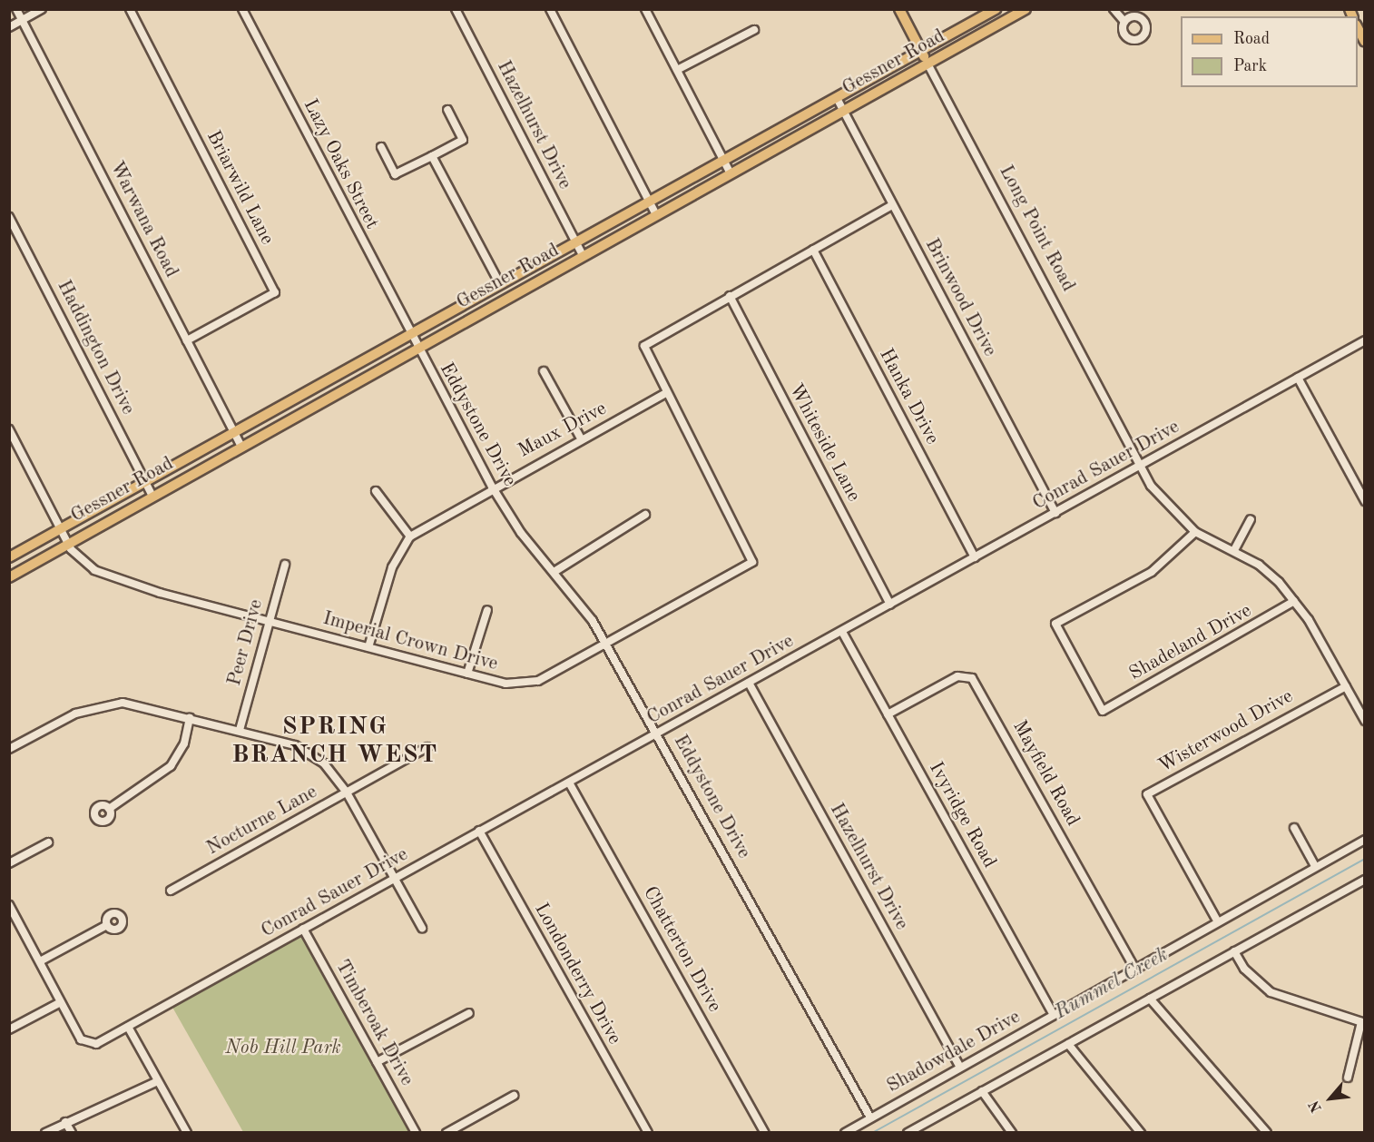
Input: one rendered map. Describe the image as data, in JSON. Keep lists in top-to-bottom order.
{
  "streets": {
    "main road": ["Gessner Road", "Long Point Road"],
    "street": [
      "Hazelhurst Drive",
      "Lazy Oaks Street",
      "Briarwild Lane",
      "Warwana Road",
      "Brinwood Drive",
      "Haddington Drive",
      "Hanka Drive",
      "Eddystone Drive",
      "Maux Drive",
      "Whiteside Lane",
      "Conrad Sauer Drive",
      "Imperial Crown Drive",
      "Peer Drive",
      "Shadeland Drive",
      "Wisterwood Drive",
      "Mayfield Road",
      "Ivyridge Road",
      "Nocturne Lane",
      "Chatterton Drive",
      "Londonderry Drive",
      "Timberoak Drive",
      "Shadowdale Drive"
    ]
  },
  "crossings": [
    ["Gessner Road", "Hazelhurst Drive"],
    ["Gessner Road", "Lazy Oaks Street"],
    ["Gessner Road", "Warwana Road"],
    ["Gessner Road", "Long Point Road"],
    ["Gessner Road", "Brinwood Drive"],
    ["Gessner Road", "Haddington Drive"],
    ["Gessner Road", "Eddystone Drive"],
    ["Gessner Road", "Imperial Crown Drive"],
    ["Hazelhurst Drive", "Conrad Sauer Drive"],
    ["Hazelhurst Drive", "Shadowdale Drive"],
    ["Lazy Oaks Street", "Eddystone Drive"],
    ["Briarwild Lane", "Warwana Road"],
    ["Long Point Road", "Conrad Sauer Drive"],
    ["Long Point Road", "Shadeland Drive"],
    ["Long Point Road", "Wisterwood Drive"],
    ["Brinwood Drive", "Conrad Sauer Drive"],
    ["Hanka Drive", "Conrad Sauer Drive"],
    ["Eddystone Drive", "Maux Drive"],
    ["Eddystone Drive", "Conrad Sauer Drive"],
    ["Eddystone Drive", "Imperial Crown Drive"],
    ["Eddystone Drive", "Shadowdale Drive"],
    ["Maux Drive", "Imperial Crown Drive"],
    ["Whiteside Lane", "Conrad Sauer Drive"],
    ["Conrad Sauer Drive", "Ivyridge Road"],
    ["Conrad Sauer Drive", "Chatterton Drive"],
    ["Conrad Sauer Drive", "Londonderry Drive"],
    ["Conrad Sauer Drive", "Timberoak Drive"],
    ["Imperial Crown Drive", "Peer Drive"],
    ["Wisterwood Drive", "Shadowdale Drive"],
    ["Mayfield Road", "Ivyridge Road"],
    ["Mayfield Road", "Shadowdale Drive"],
    ["Ivyridge Road", "Shadowdale Drive"]
  ],
  "districts": ["SPRING BRANCH WEST"],
  "water": ["Rummel Creek"],
  "parks": ["Nob Hill Park"],
  "legend": ["Road", "Park"],
  "north": "bottom left"
}
